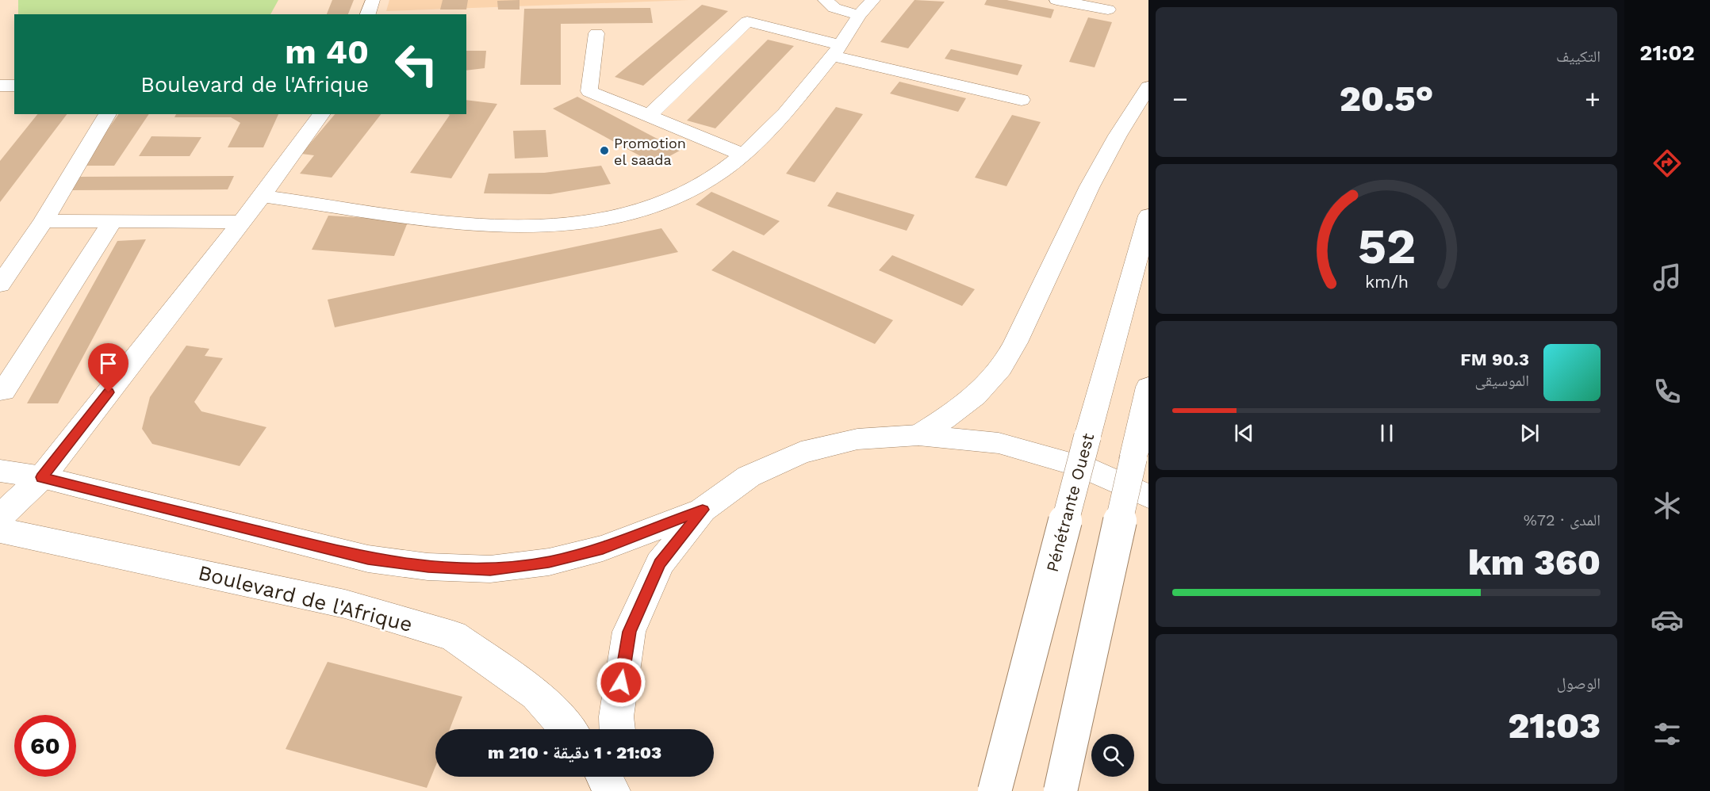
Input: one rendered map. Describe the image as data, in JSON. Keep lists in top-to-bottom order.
{
  "streets": {
    "main road": ["Pénétrante Ouest", "Boulevard de l'Afrique"]
  },
  "places": ["Promotion el saada"],
  "page": {
    "tabs": "21:02",
    "tile": [
      "التكييف",
      ["المدى · 72%", "360 km"],
      ["الوصول", "21:03"]
    ],
    "turn": ["40 m", "Boulevard de l'Afrique"],
    "heat": ["−", "20.5°", "+"],
    "song": ["90.3 FM", "الموسيقى"],
    "limit": "60",
    "trip": "21:03 · 1 دقيقة · 210 m",
    "gauge": ["52", "km/h"]
  }
}
